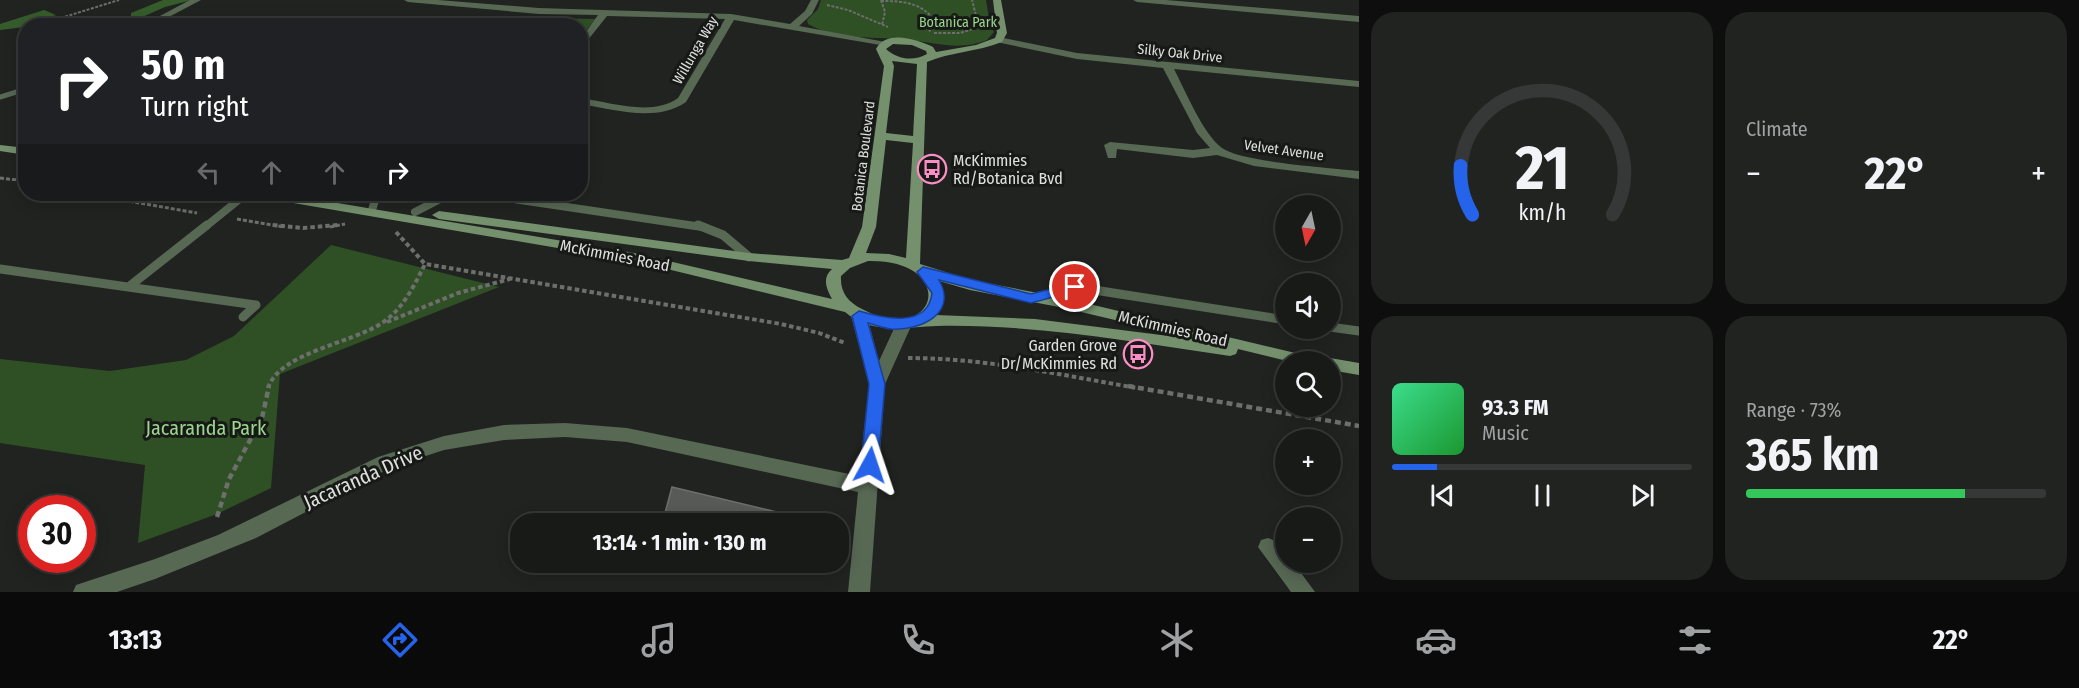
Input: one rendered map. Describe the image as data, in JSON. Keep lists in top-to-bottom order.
{
  "streets": {
    "main road": ["Botanica Boulevard", "McKimmies Road"],
    "street": [
      "Willunga Way",
      "Silky Oak Drive",
      "Velvet Avenue",
      "Jacaranda Drive"
    ]
  },
  "crossings": [
    ["Botanica Boulevard", "McKimmies Road"]
  ],
  "parks": ["Botanica Park", "Jacaranda Park"],
  "places": {
    "bus stop": ["McKimmies Rd/Botanica Bvd", "Garden Grove Dr/McKimmies Rd"]
  },
  "north": "bottom",
  "page": {
    "tile": [
      "Climate",
      ["Range · 73%", "365 km"]
    ],
    "turn": ["50 m", "Turn right"],
    "heat": ["−", "22°", "+"],
    "map_buttons": ["+", "−"],
    "song": ["93.3 FM", "Music"],
    "limit": "30",
    "trip": "13:14 · 1 min · 130 m",
    "tabs": ["13:13", "22°"],
    "gauge": ["21", "km/h"]
  }
}
